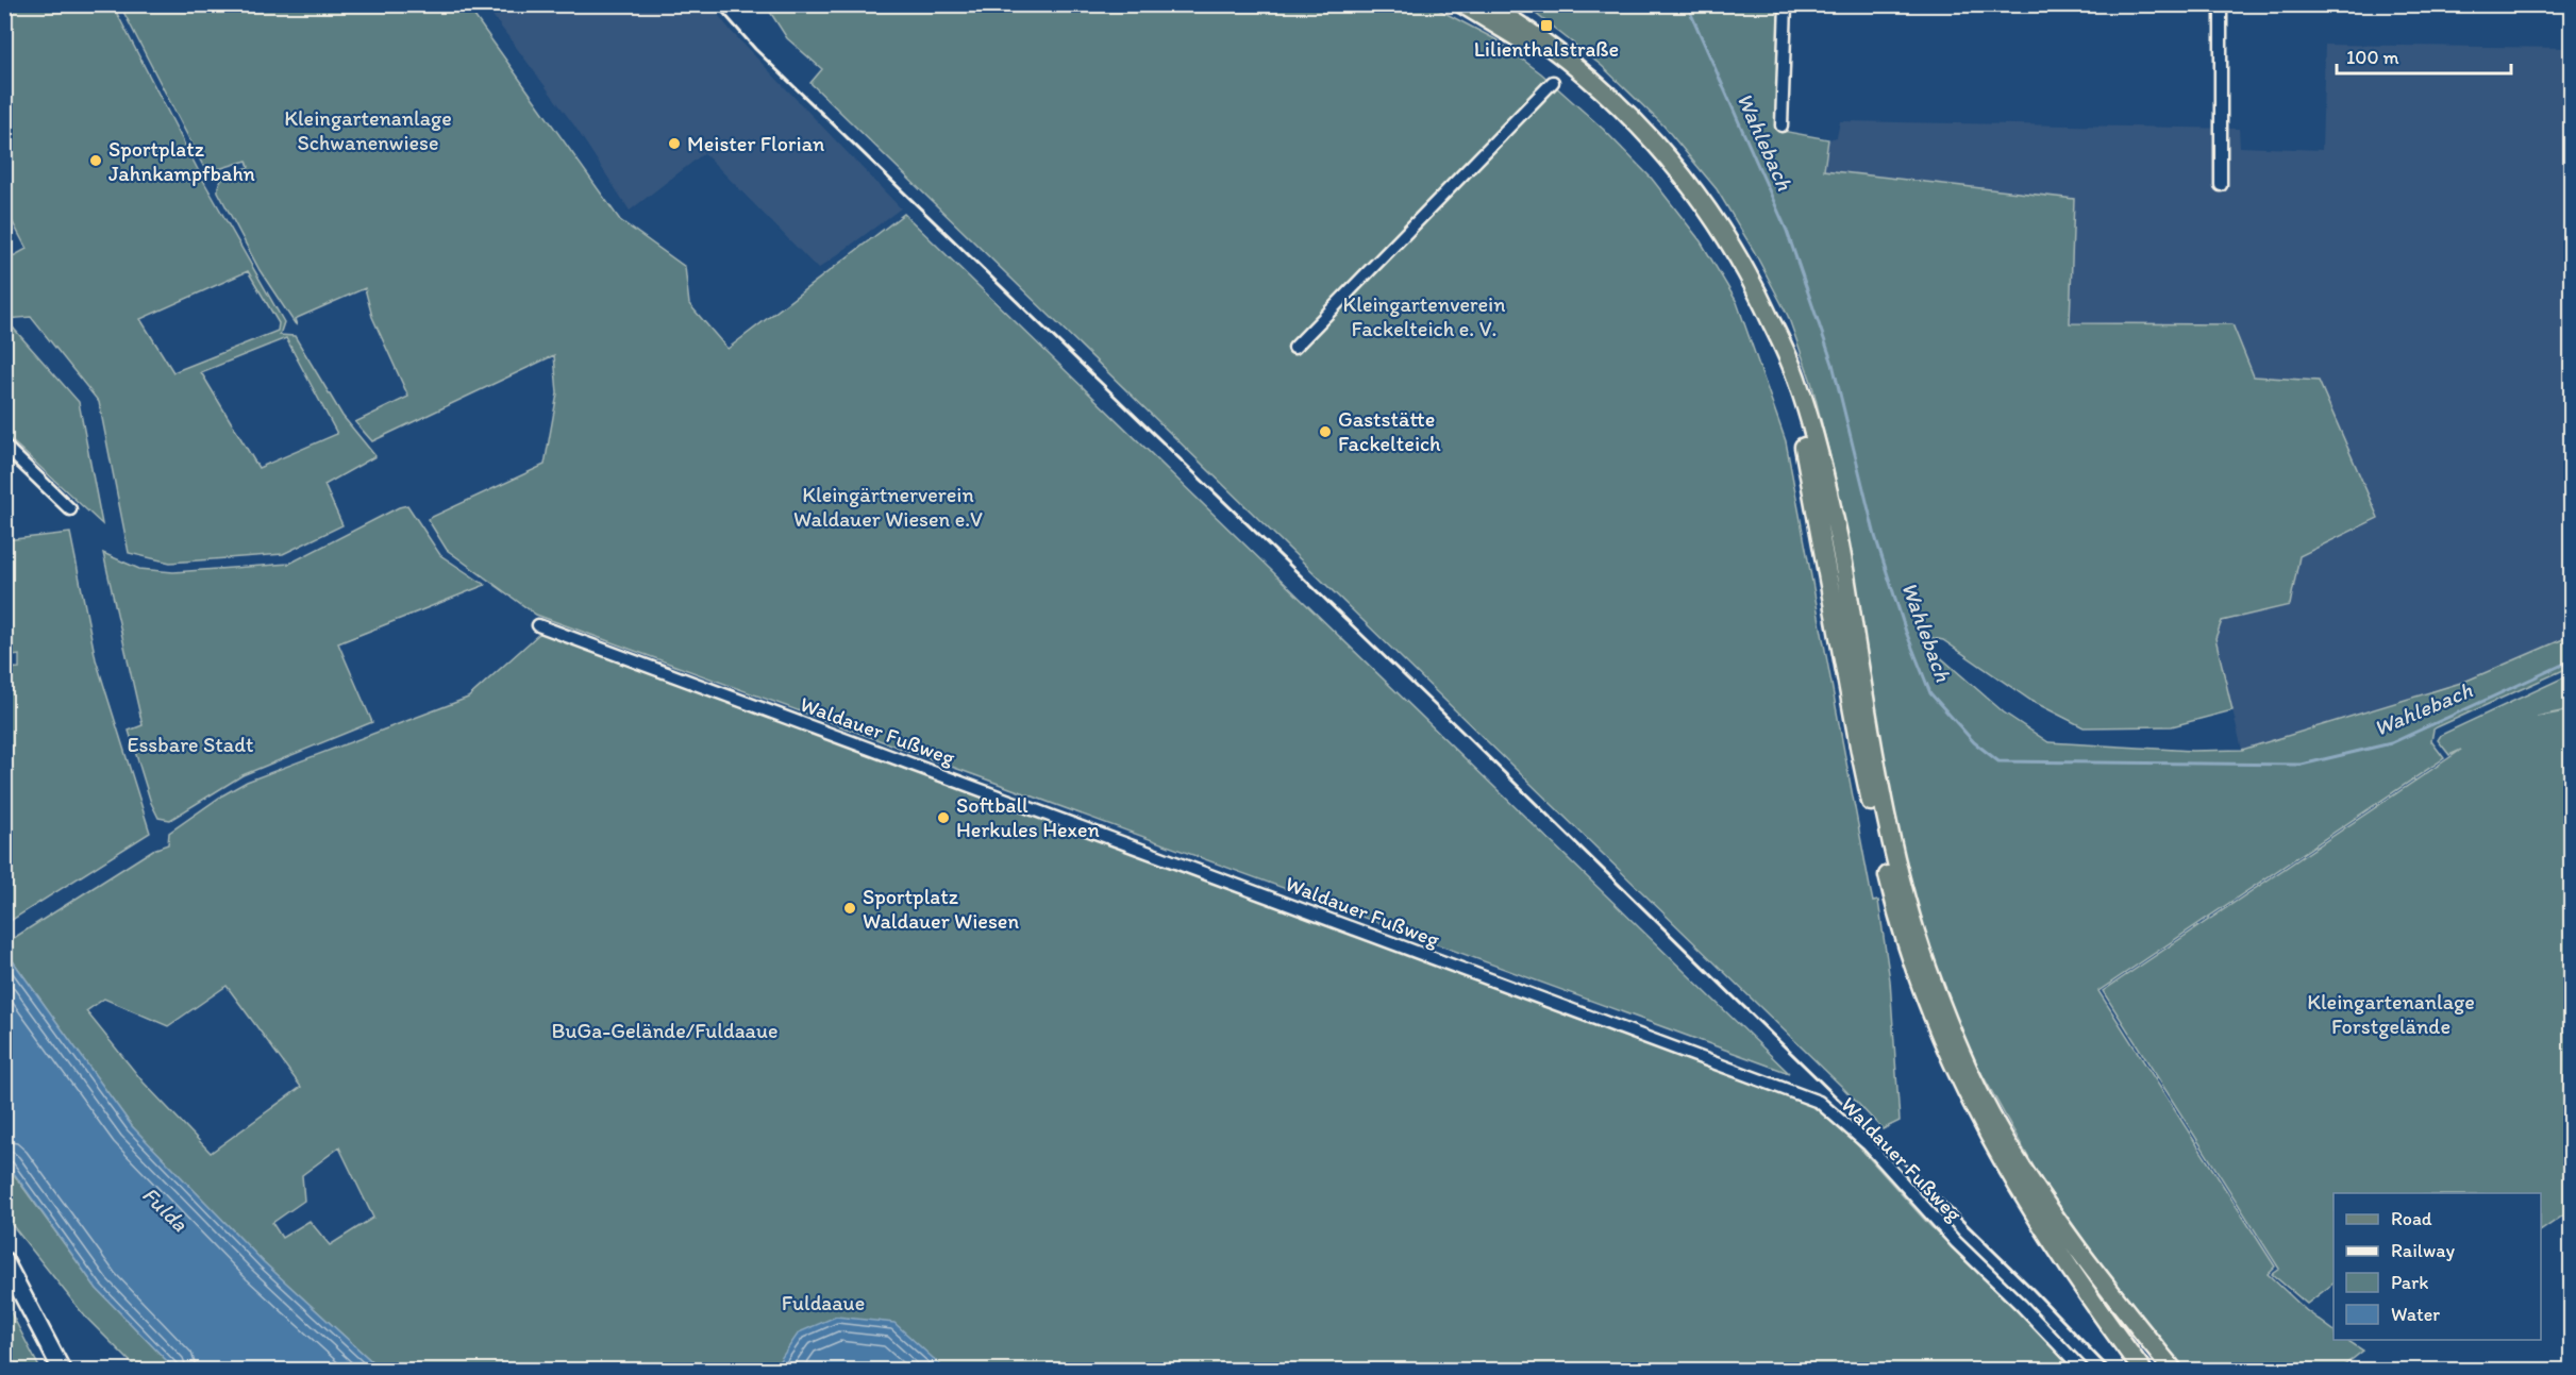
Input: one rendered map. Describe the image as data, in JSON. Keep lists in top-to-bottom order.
{
  "streets": {
    "street": ["Waldauer Fußweg"]
  },
  "water": ["Wahlebach", "Fulda"],
  "parks": [
    "Kleingartenanlage Schwanenwiese",
    "Kleingartenverein Fackelteich e. V.",
    "Kleingärtnerverein Waldauer Wiesen e.V",
    "Essbare Stadt",
    "Kleingartenanlage Forstgelände",
    "BuGa-Gelände/Fuldaaue",
    "Fuldaaue"
  ],
  "places": {
    "transit": ["Lilienthalstraße"],
    "other": [
      "Meister Florian",
      "Sportplatz Jahnkampfbahn",
      "Gaststätte Fackelteich",
      "Softball Herkules Hexen",
      "Sportplatz Waldauer Wiesen"
    ]
  },
  "legend": [
    "Road",
    "Railway",
    "Park",
    "Water"
  ],
  "scale_bar": "100 m"
}
